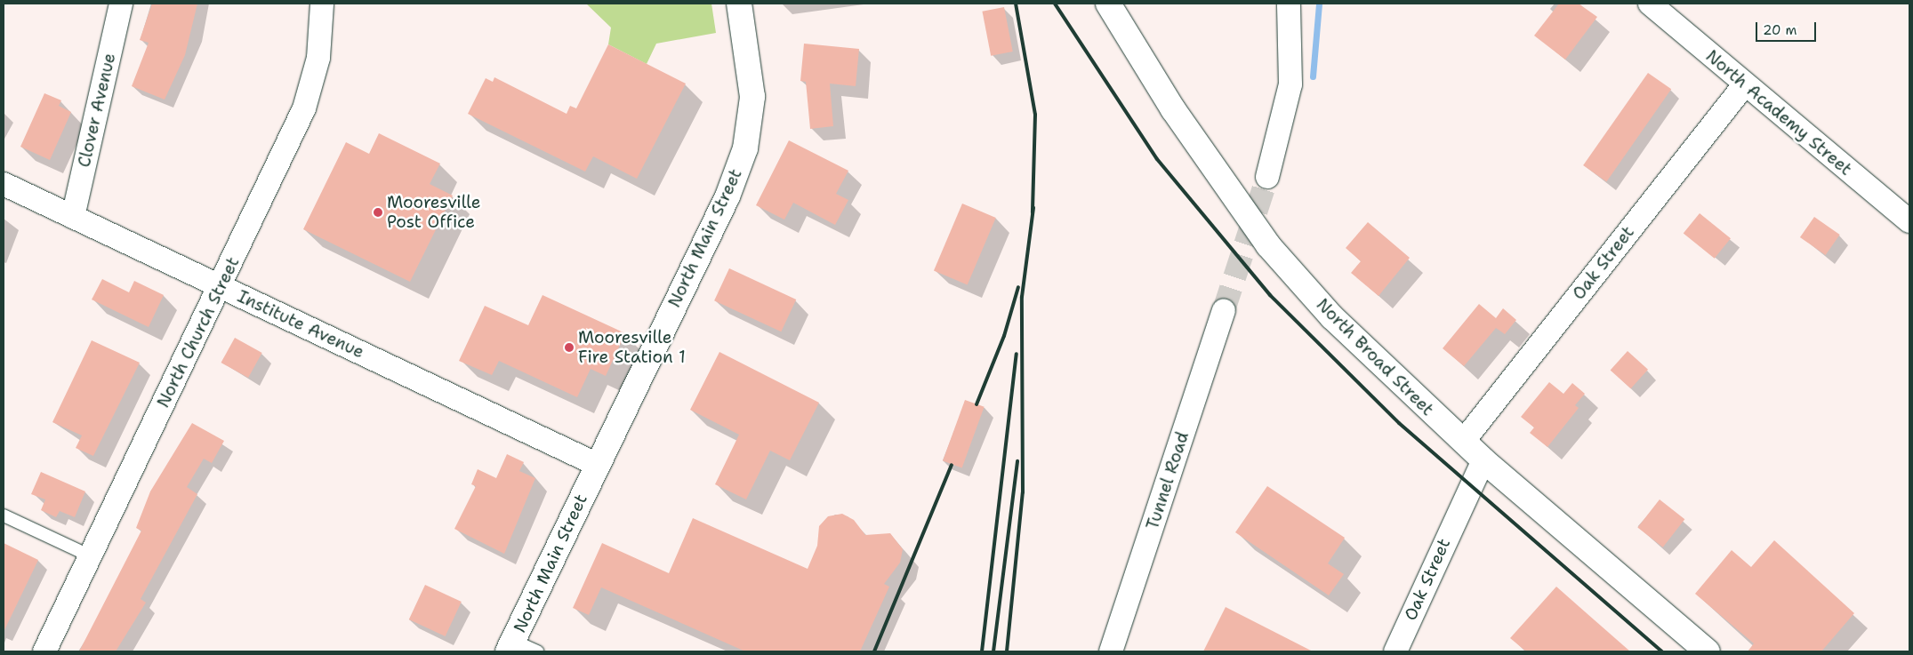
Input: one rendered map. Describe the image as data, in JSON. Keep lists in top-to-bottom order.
{
  "streets": {
    "main road": ["North Main Street", "North Broad Street"],
    "street": [
      "Clover Avenue",
      "North Academy Street",
      "Oak Street",
      "Institute Avenue",
      "North Church Street",
      "Tunnel Road"
    ]
  },
  "crossings": [
    ["Clover Avenue", "Institute Avenue"],
    ["North Academy Street", "Oak Street"],
    ["North Main Street", "Institute Avenue"],
    ["Oak Street", "North Broad Street"],
    ["Institute Avenue", "North Church Street"]
  ],
  "places": ["Mooresville Post Office", "Mooresville Fire Station 1"],
  "scale_bar": "20 m"
}
